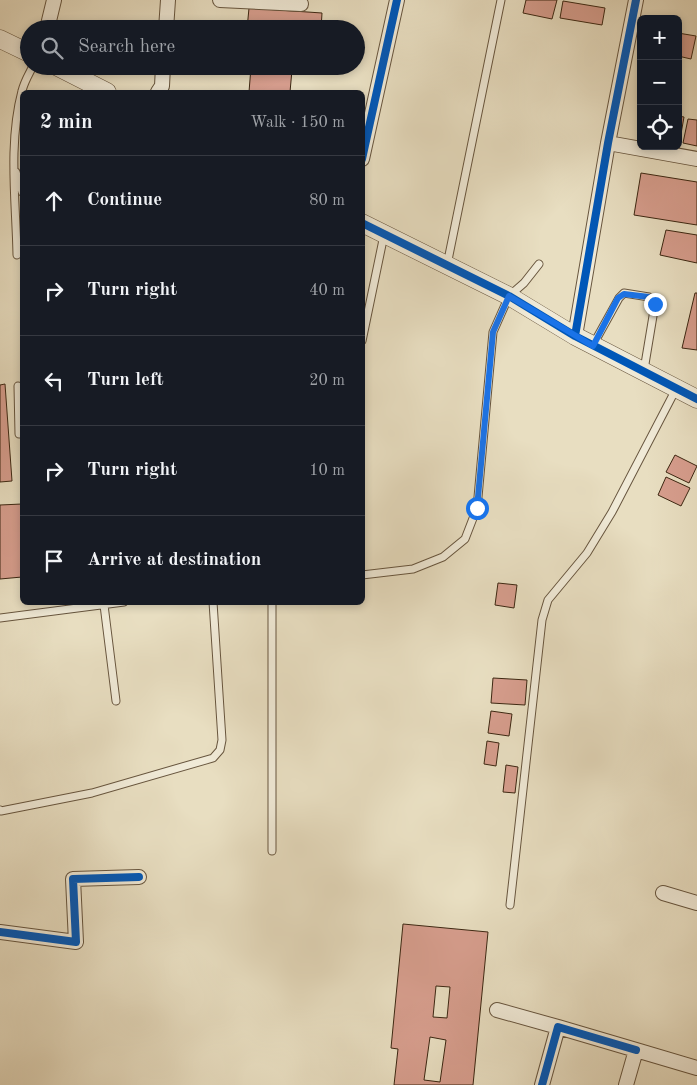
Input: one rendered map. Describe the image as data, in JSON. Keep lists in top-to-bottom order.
{
  "page": {
    "map_buttons": ["+", "−"],
    "search": "Search here",
    "heading": ["2 min", "Walk · 150 m"],
    "list": [
      ["Continue", "80 m"],
      ["Turn right", "40 m"],
      ["Turn left", "20 m"],
      ["Turn right", "10 m"],
      "Arrive at destination"
    ]
  }
}
